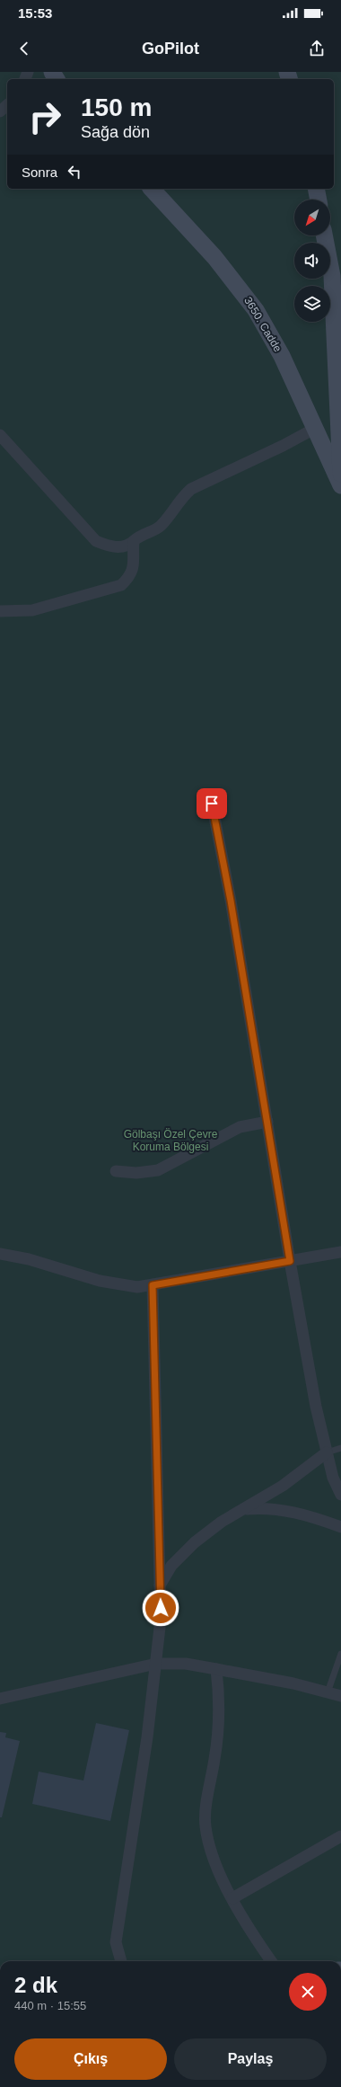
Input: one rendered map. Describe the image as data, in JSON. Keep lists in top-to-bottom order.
{
  "streets": {
    "street": ["3650. Cadde"]
  },
  "parks": ["Gölbaşı Özel Çevre Koruma Bölgesi"],
  "north": "bottom left",
  "page": {
    "status": "15:53",
    "header": "GoPilot",
    "turn": ["150 m", "Sağa dön"],
    "then": "Sonra",
    "heading": ["2 dk", "440 m · 15:55"],
    "buttons": ["Çıkış", "Paylaş"]
  }
}
